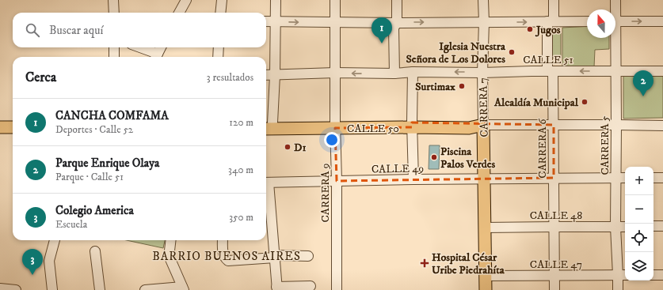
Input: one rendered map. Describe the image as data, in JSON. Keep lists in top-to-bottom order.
{
  "streets": {
    "main road": ["CARRERA 7", "CALLE 50"],
    "street": [
      "CALLE 51",
      "CARRERA 5",
      "CARRERA 6",
      "CALLE 49",
      "CARRERA 9",
      "CALLE 48",
      "CALLE 47"
    ]
  },
  "crossings": [
    ["CALLE 51", "CARRERA 7"],
    ["CALLE 51", "CARRERA 5"],
    ["CALLE 51", "CARRERA 6"],
    ["CALLE 51", "CARRERA 9"],
    ["CARRERA 7", "CALLE 50"],
    ["CARRERA 7", "CALLE 49"],
    ["CARRERA 7", "CALLE 48"],
    ["CARRERA 7", "CALLE 47"],
    ["CALLE 50", "CARRERA 5"],
    ["CALLE 50", "CARRERA 6"],
    ["CALLE 50", "CARRERA 9"],
    ["CARRERA 5", "CALLE 49"],
    ["CARRERA 5", "CALLE 48"],
    ["CARRERA 5", "CALLE 47"],
    ["CARRERA 6", "CALLE 49"],
    ["CARRERA 6", "CALLE 48"],
    ["CARRERA 6", "CALLE 47"],
    ["CALLE 49", "CARRERA 9"]
  ],
  "districts": ["BARRIO BUENOS AIRES"],
  "places": {
    "other": [
      "Jugos",
      "Iglesia Nuestra Señora de Los Dolores",
      "Surtimax",
      "Alcaldía Municipal",
      "D1",
      "Piscina Palos Verdes"
    ],
    "health": ["Hospital César Uribe Piedrahíta"]
  },
  "north": "top",
  "page": {
    "search": "Buscar aquí",
    "pins": ["1", "2", "3"],
    "heading": ["Cerca", "3 resultados"],
    "list": [
      {
        "mark": "1",
        "name": "CANCHA COMFAMA",
        "note": "Deportes · Calle 52",
        "value": "120 m"
      },
      {
        "mark": "2",
        "name": "Parque Enrique Olaya",
        "note": "Parque · Calle 51",
        "value": "340 m"
      },
      {
        "mark": "3",
        "name": "Colegio America",
        "note": "Escuela",
        "value": "350 m"
      }
    ],
    "map_buttons": ["+", "−"]
  }
}
